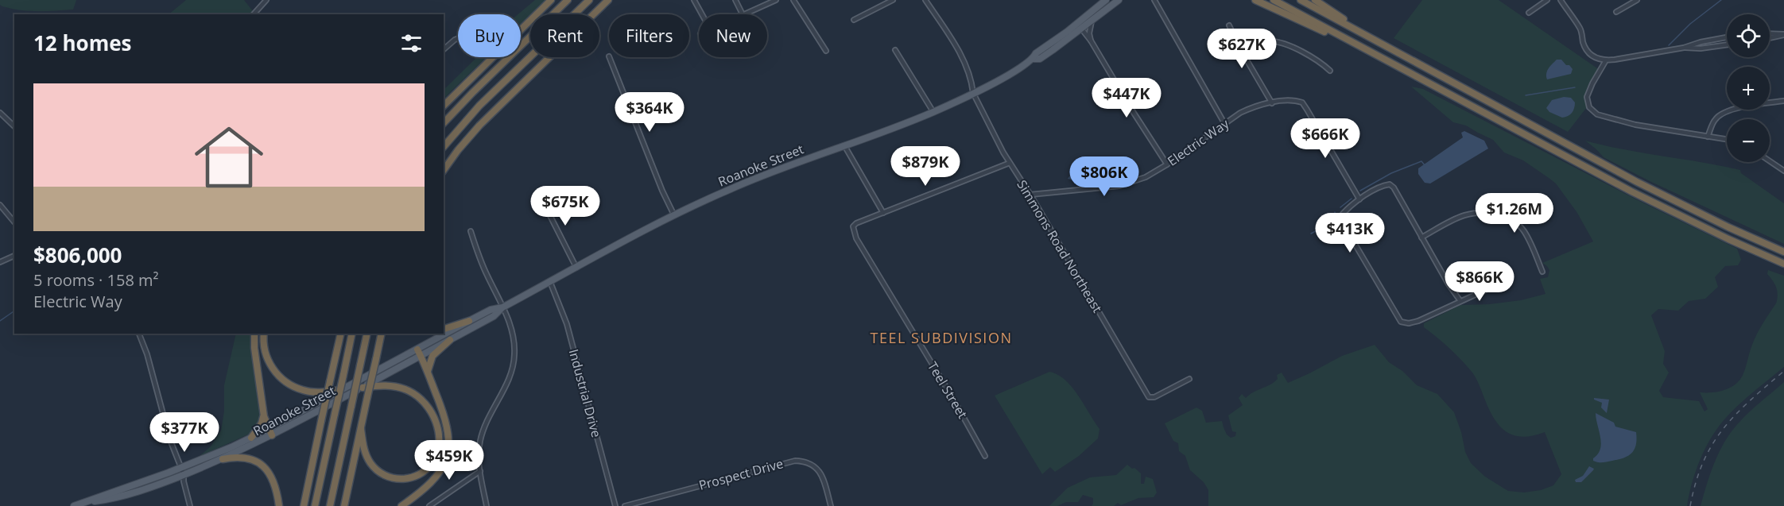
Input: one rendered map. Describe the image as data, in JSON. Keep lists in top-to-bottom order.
{
  "streets": {
    "main road": ["Roanoke Street"],
    "street": [
      "Electric Way",
      "Simmons Road Northeast",
      "Teel Street",
      "Industrial Drive",
      "Prospect Drive"
    ]
  },
  "crossings": [
    ["Electric Way", "Simmons Road Northeast"],
    ["Roanoke Street", "Simmons Road Northeast"],
    ["Roanoke Street", "Industrial Drive"]
  ],
  "districts": ["TEEL SUBDIVISION"],
  "page": {
    "map_buttons": ["+", "−"],
    "chip": [
      "Buy",
      "Rent",
      "Filters",
      "New"
    ],
    "heading": "12 homes",
    "price": [
      "$627K",
      "$447K",
      "$364K",
      "$666K",
      "$879K",
      "$806K",
      "$675K",
      "$1.26M",
      "$413K",
      "$866K",
      "$377K",
      "$459K"
    ],
    "list": [
      {
        "name": "$806,000",
        "note": "5 rooms · 158 m² · Electric Way"
      }
    ]
  }
}
